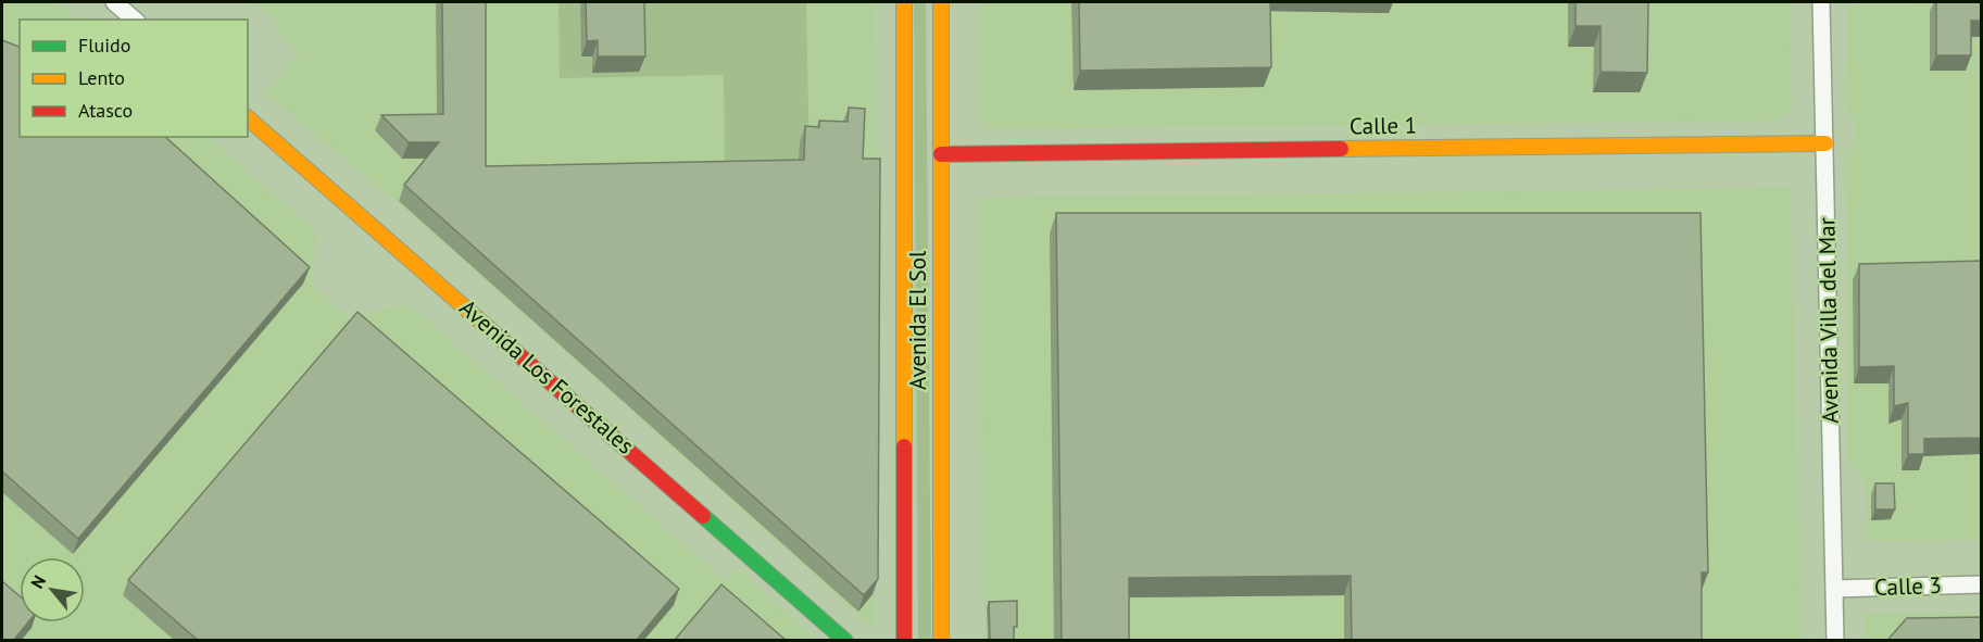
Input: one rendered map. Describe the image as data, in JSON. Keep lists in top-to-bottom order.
{
  "streets": {
    "street": [
      "Calle 1",
      "Avenida El Sol",
      "Avenida Villa del Mar",
      "Avenida Los Forestales",
      "Calle 3"
    ]
  },
  "crossings": [
    ["Calle 1", "Avenida El Sol"],
    ["Calle 1", "Avenida Villa del Mar"],
    ["Avenida Villa del Mar", "Calle 3"]
  ],
  "legend": ["Fluido", "Lento", "Atasco"],
  "north": "top left"
}
